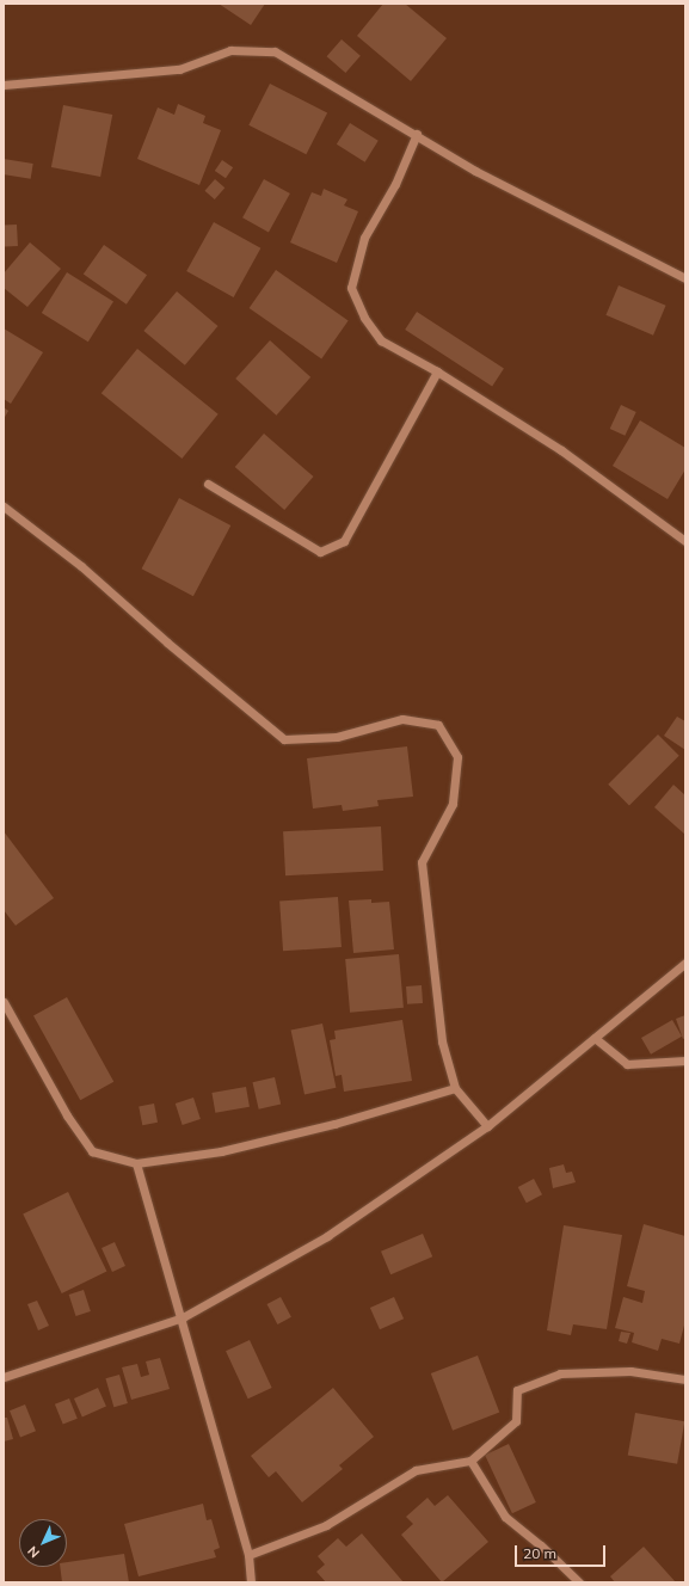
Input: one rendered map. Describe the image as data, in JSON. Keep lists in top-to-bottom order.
{
  "scale_bar": "20 m",
  "north": "bottom left"
}
